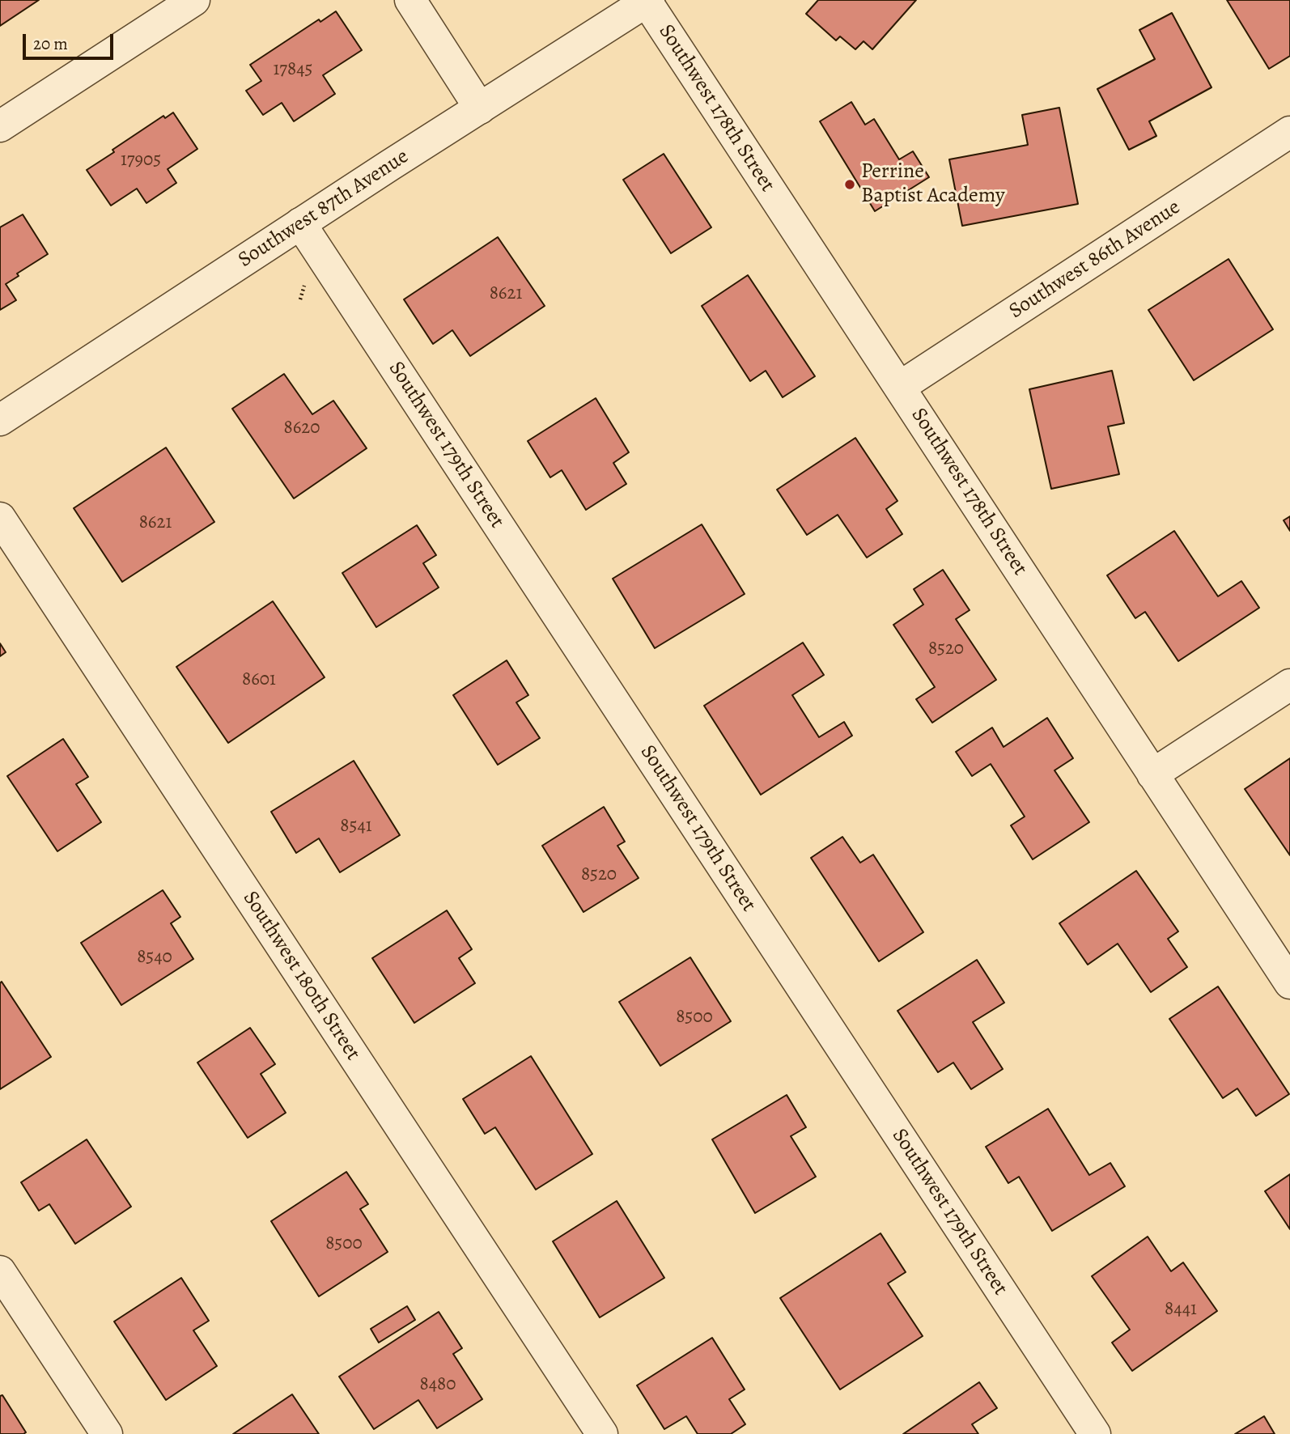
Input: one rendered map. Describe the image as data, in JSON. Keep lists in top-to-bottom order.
{
  "streets": {
    "street": [
      "Southwest 178th Street",
      "Southwest 87th Avenue",
      "Southwest 86th Avenue",
      "Southwest 179th Street",
      "Southwest 180th Street"
    ]
  },
  "crossings": [
    ["Southwest 178th Street", "Southwest 87th Avenue"],
    ["Southwest 178th Street", "Southwest 86th Avenue"],
    ["Southwest 87th Avenue", "Southwest 179th Street"]
  ],
  "places": ["Perrine Baptist Academy"],
  "house_numbers": [
    "17845",
    "17905",
    "8621",
    "8620",
    "8621",
    "8520",
    "8601",
    "8541",
    "8520",
    "8540",
    "8500",
    "8500",
    "8441",
    "8480"
  ],
  "scale_bar": "20 m"
}
